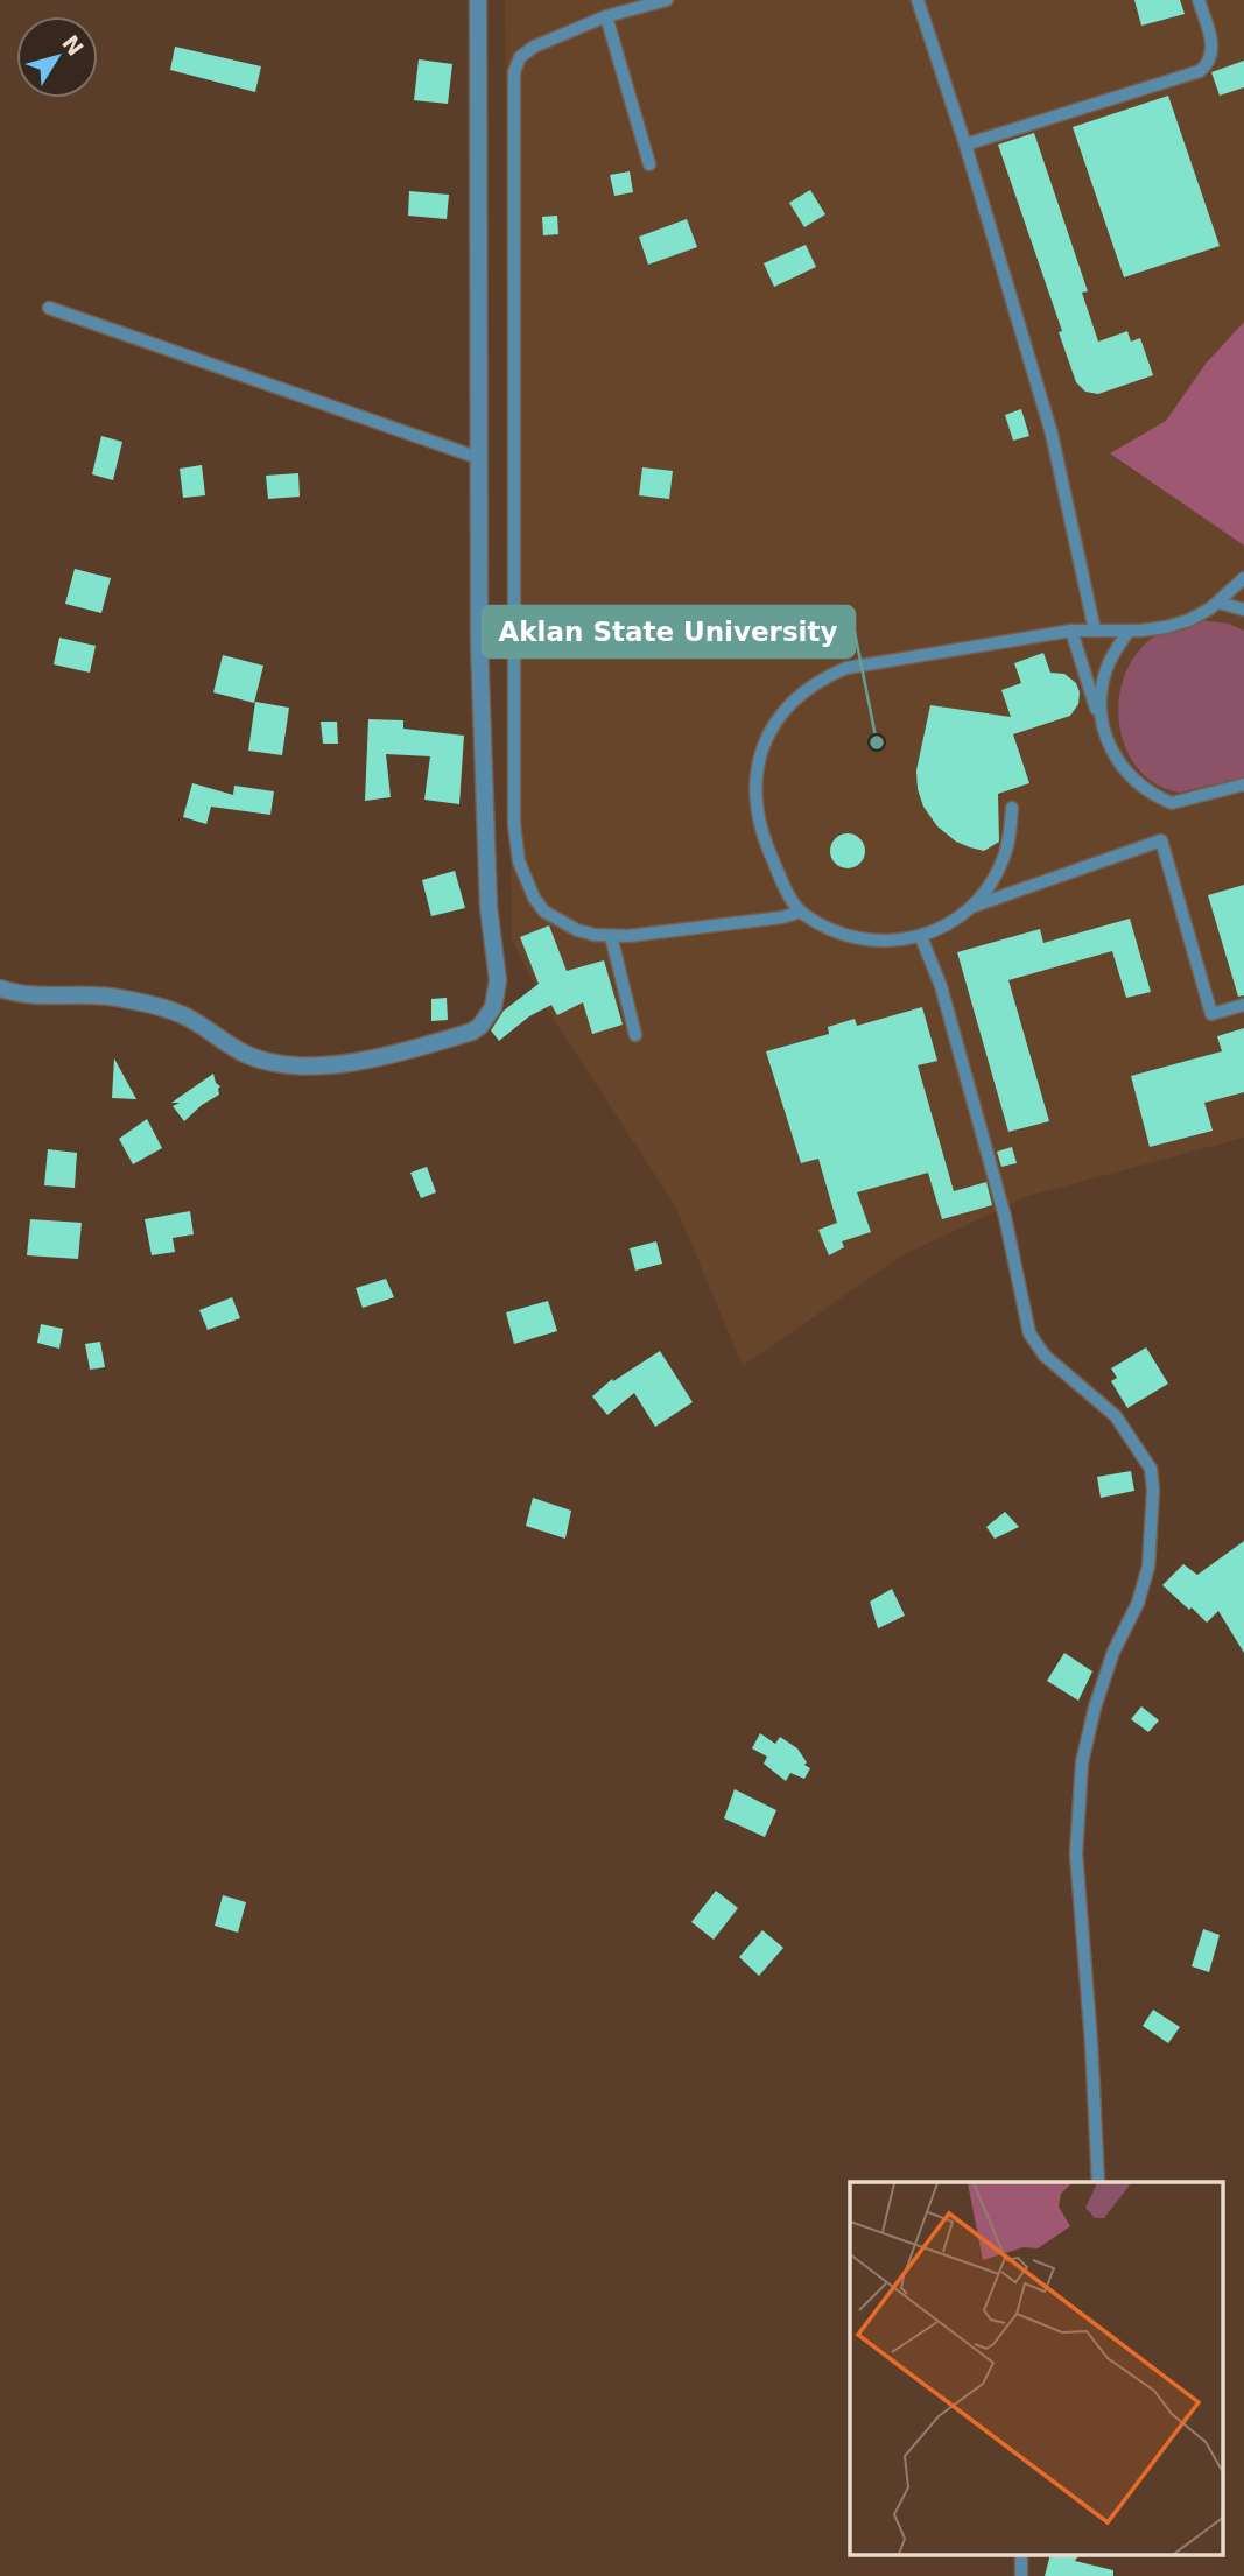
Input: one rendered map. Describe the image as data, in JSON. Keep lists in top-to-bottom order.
{
  "places": ["Aklan State University"],
  "north": "top right"
}
